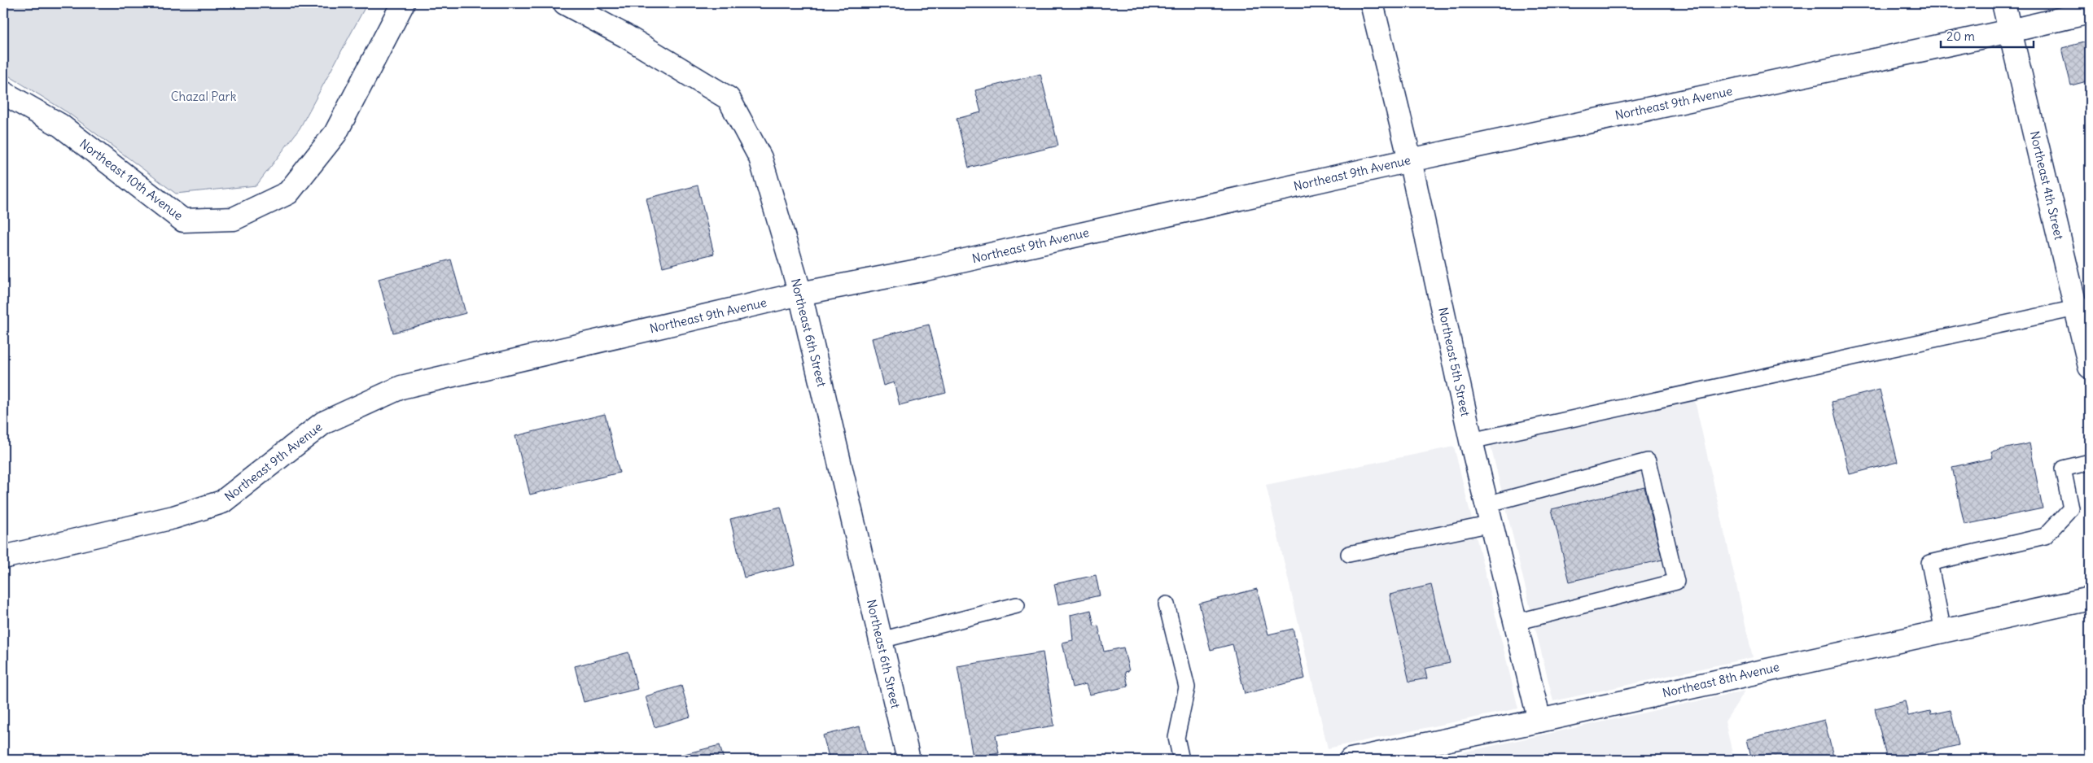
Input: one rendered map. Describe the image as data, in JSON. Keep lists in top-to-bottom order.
{
  "streets": {
    "street": [
      "Northeast 9th Avenue",
      "Northeast 10th Avenue",
      "Northeast 4th Street",
      "Northeast 6th Street",
      "Northeast 5th Street",
      "Northeast 8th Avenue"
    ]
  },
  "crossings": [
    ["Northeast 9th Avenue", "Northeast 4th Street"],
    ["Northeast 9th Avenue", "Northeast 6th Street"],
    ["Northeast 9th Avenue", "Northeast 5th Street"],
    ["Northeast 5th Street", "Northeast 8th Avenue"]
  ],
  "parks": ["Chazal Park"],
  "scale_bar": "20 m"
}
